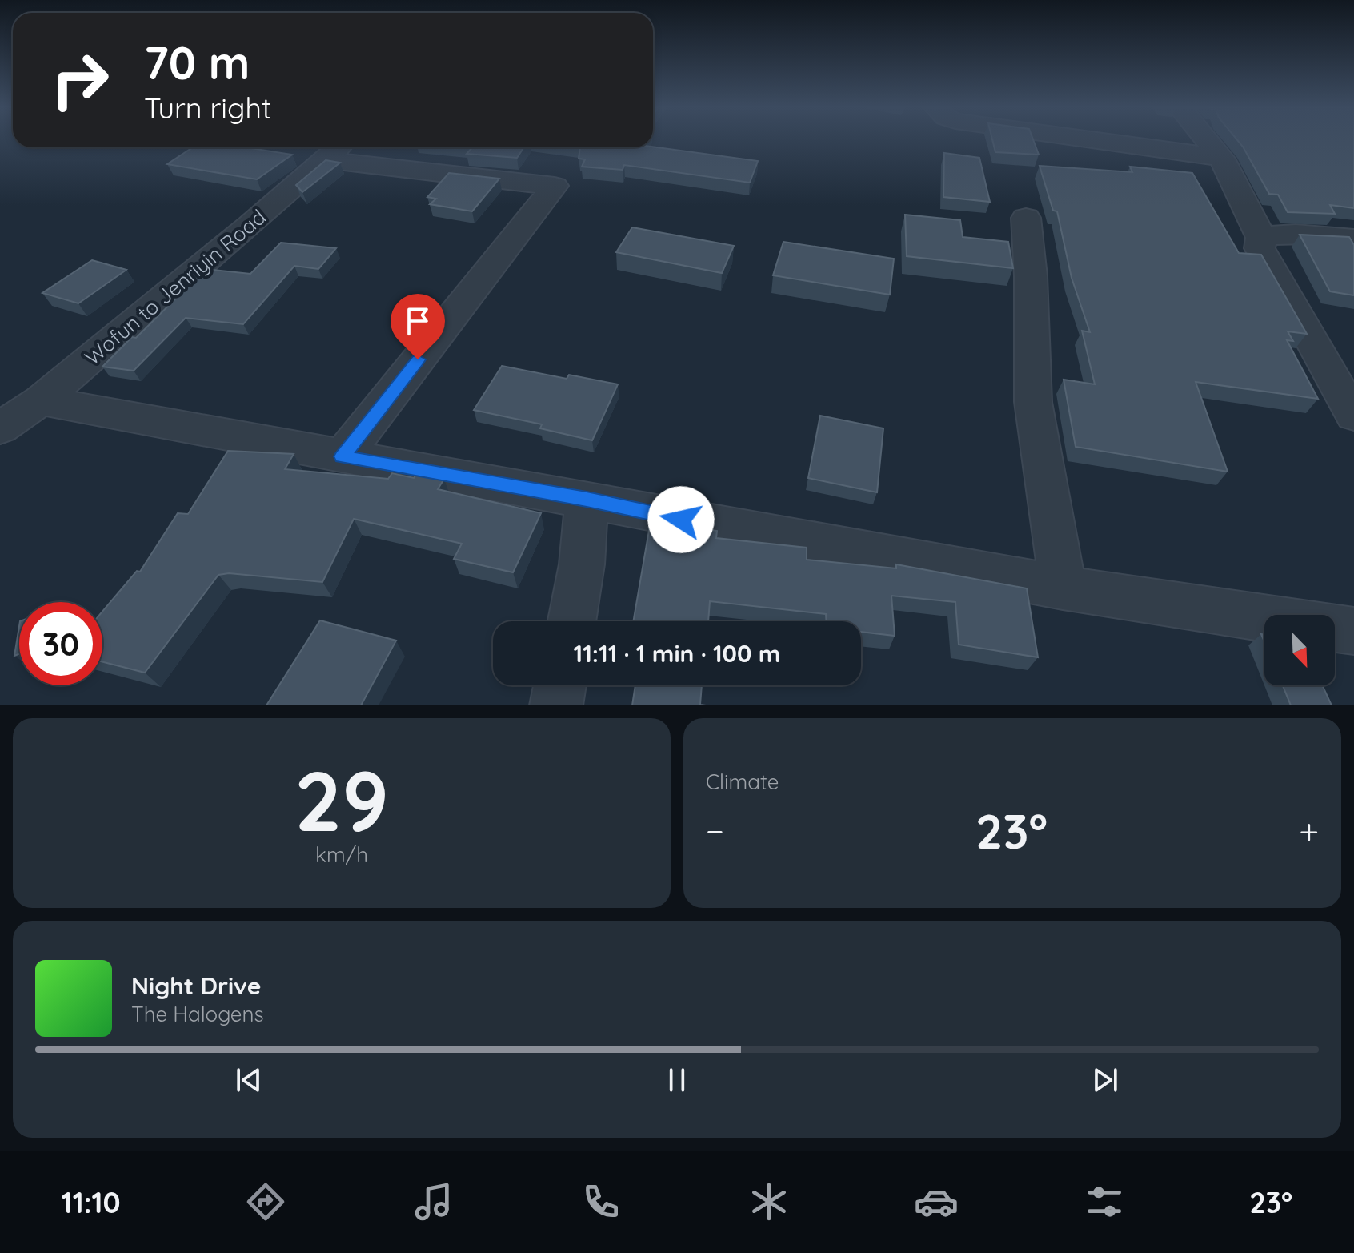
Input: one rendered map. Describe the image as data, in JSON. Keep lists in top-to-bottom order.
{
  "streets": {
    "street": ["Wofun to Jenriyin Road"]
  },
  "north": "bottom right",
  "page": {
    "turn": ["70 m", "Turn right"],
    "limit": "30",
    "trip": "11:11 · 1 min · 100 m",
    "tile": [
      ["29", "km/h"],
      "Climate"
    ],
    "heat": ["−", "23°", "+"],
    "song": ["Night Drive", "The Halogens"],
    "tabs": ["11:10", "23°"]
  }
}
